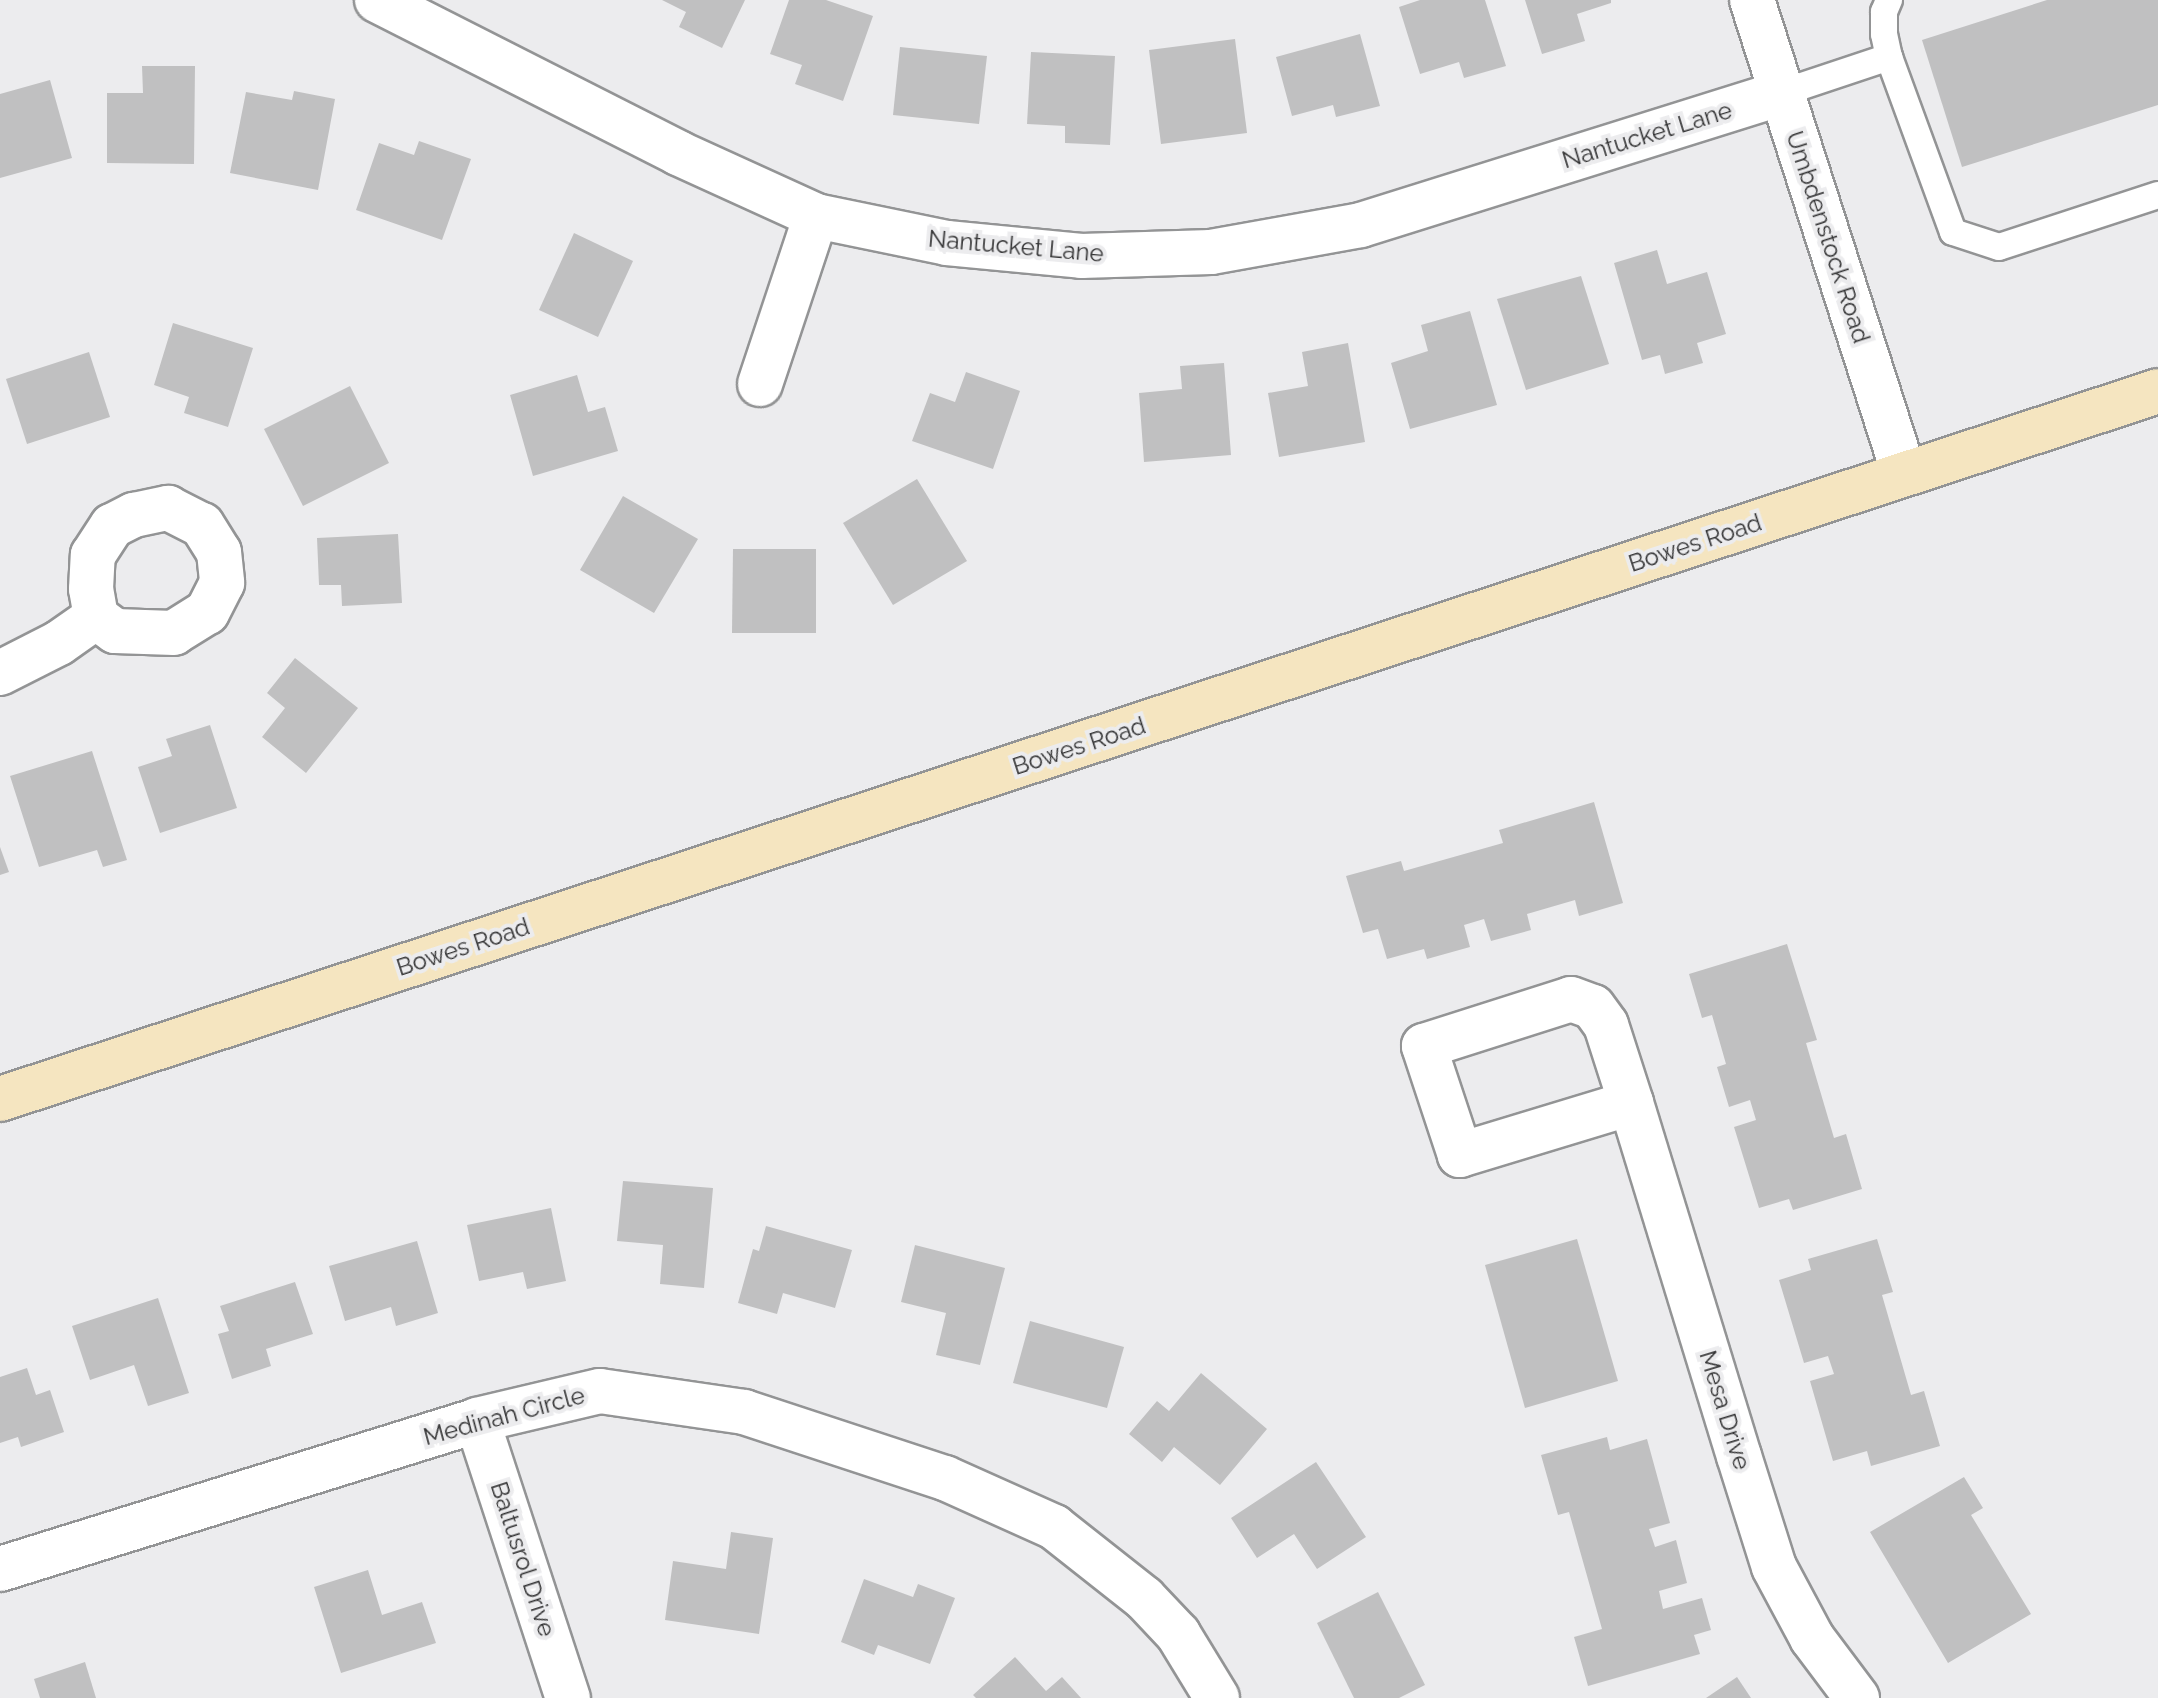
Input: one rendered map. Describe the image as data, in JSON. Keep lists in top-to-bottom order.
{
  "streets": {
    "main road": ["Bowes Road"],
    "street": [
      "Nantucket Lane",
      "Umbdenstock Road",
      "Mesa Drive",
      "Medinah Circle",
      "Baltusrol Drive"
    ]
  },
  "crossings": [
    ["Nantucket Lane", "Umbdenstock Road"],
    ["Umbdenstock Road", "Bowes Road"],
    ["Medinah Circle", "Baltusrol Drive"]
  ]
}
